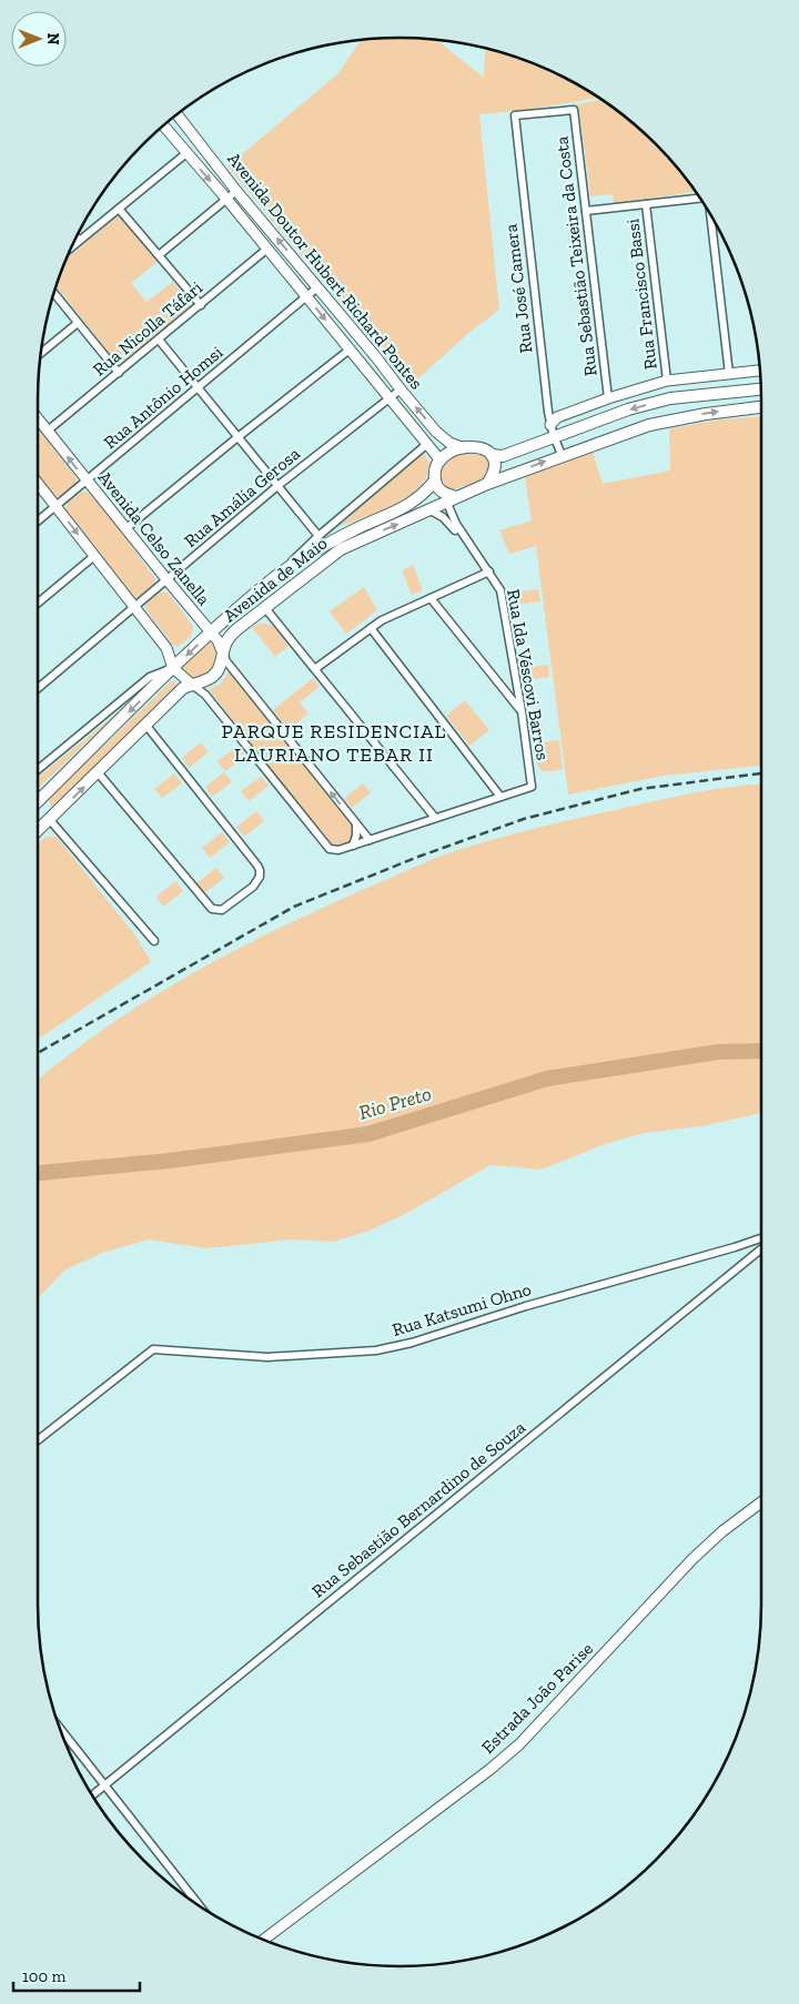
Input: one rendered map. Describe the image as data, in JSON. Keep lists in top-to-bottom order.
{
  "streets": {
    "main road": [
      "Avenida Doutor Hubert Richard Pontes",
      "Avenida Celso Zanella",
      "Avenida de Maio",
      "Estrada João Parise"
    ],
    "street": [
      "Rua Sebastião Teixeira da Costa",
      "Rua José Camera",
      "Rua Francisco Bassi",
      "Rua Nicolla Táfari",
      "Rua Antônio Homsi",
      "Rua Amália Gerosa",
      "Rua Ida Véscovi Barros",
      "Rua Katsumi Ohno",
      "Rua Sebastião Bernardino de Souza"
    ]
  },
  "crossings": [
    ["Rua Sebastião Teixeira da Costa", "Rua José Camera"],
    ["Avenida Doutor Hubert Richard Pontes", "Rua Nicolla Táfari"],
    ["Avenida Doutor Hubert Richard Pontes", "Rua Antônio Homsi"],
    ["Avenida Doutor Hubert Richard Pontes", "Rua Amália Gerosa"],
    ["Avenida Doutor Hubert Richard Pontes", "Avenida de Maio"],
    ["Avenida Doutor Hubert Richard Pontes", "Rua Ida Véscovi Barros"],
    ["Rua Nicolla Táfari", "Avenida Celso Zanella"],
    ["Rua Antônio Homsi", "Avenida Celso Zanella"],
    ["Rua Amália Gerosa", "Avenida Celso Zanella"],
    ["Avenida Celso Zanella", "Avenida de Maio"],
    ["Avenida de Maio", "Rua Ida Véscovi Barros"]
  ],
  "one_way": ["Avenida Celso Zanella"],
  "districts": ["PARQUE RESIDENCIAL LAURIANO TEBAR II"],
  "water": ["Rio Preto"],
  "scale_bar": "100 m",
  "north": "right"
}
